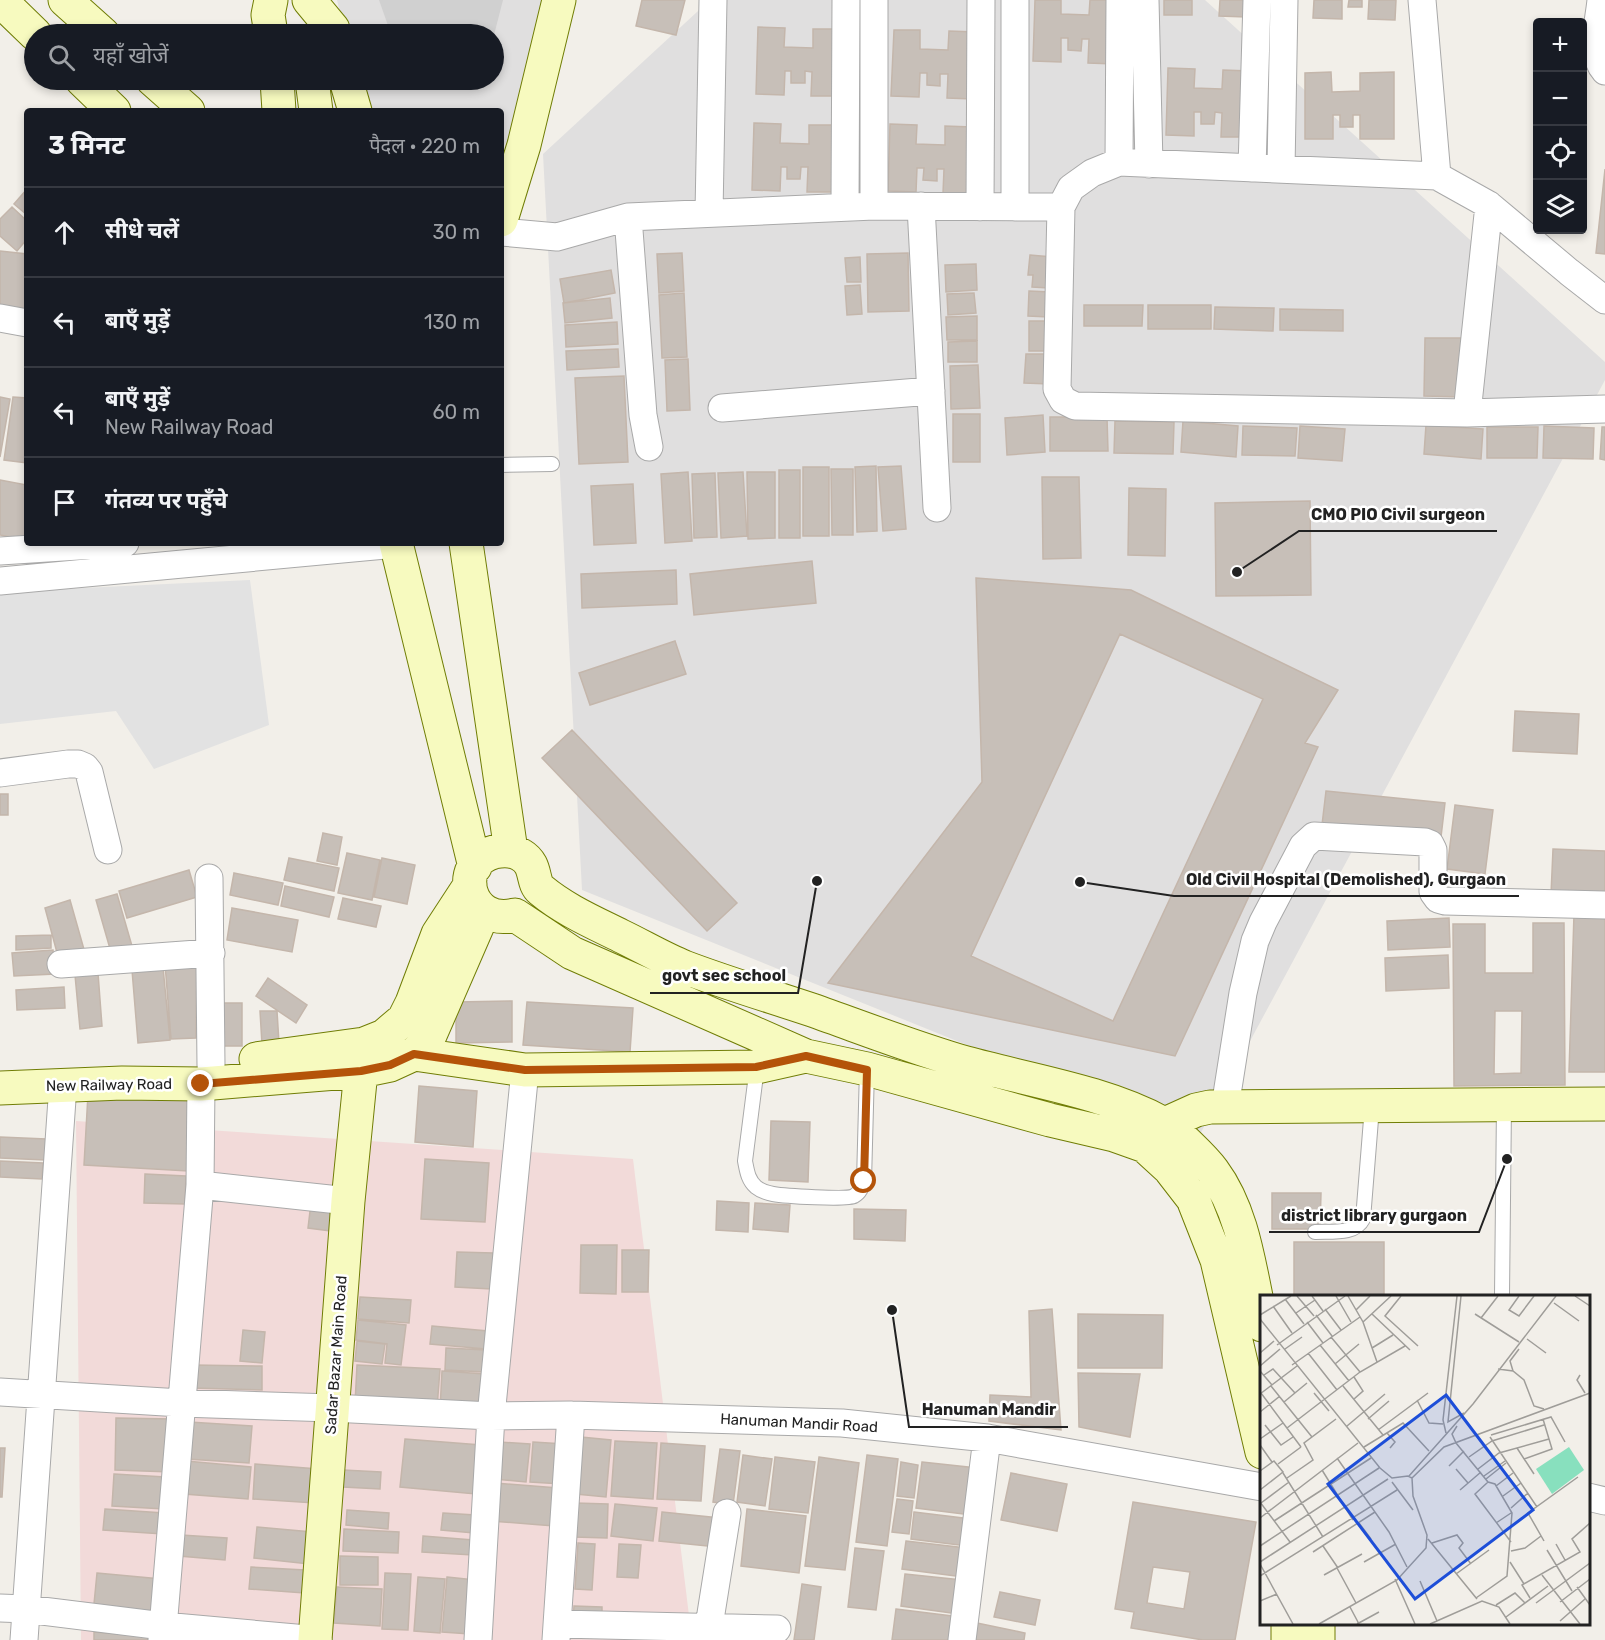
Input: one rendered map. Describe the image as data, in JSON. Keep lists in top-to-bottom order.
{
  "streets": {
    "main road": ["New Railway Road", "Sadar Bazar Main Road"],
    "street": ["Hanuman Mandir Road"]
  },
  "crossings": [
    ["New Railway Road", "Sadar Bazar Main Road"],
    ["Sadar Bazar Main Road", "Hanuman Mandir Road"]
  ],
  "places": [
    "CMO PIO Civil surgeon",
    "govt sec school",
    "Old Civil Hospital (Demolished), Gurgaon",
    "district library gurgaon",
    "Hanuman Mandir"
  ],
  "page": {
    "map_buttons": ["+", "−"],
    "search": "यहाँ खोजें",
    "heading": ["3 मिनट", "पैदल · 220 m"],
    "list": [
      ["सीधे चलें", "30 m"],
      ["बाएँ मुड़ें", "130 m"],
      ["बाएँ मुड़ें", "New Railway Road", "60 m"],
      "गंतव्य पर पहुँचे"
    ]
  }
}
